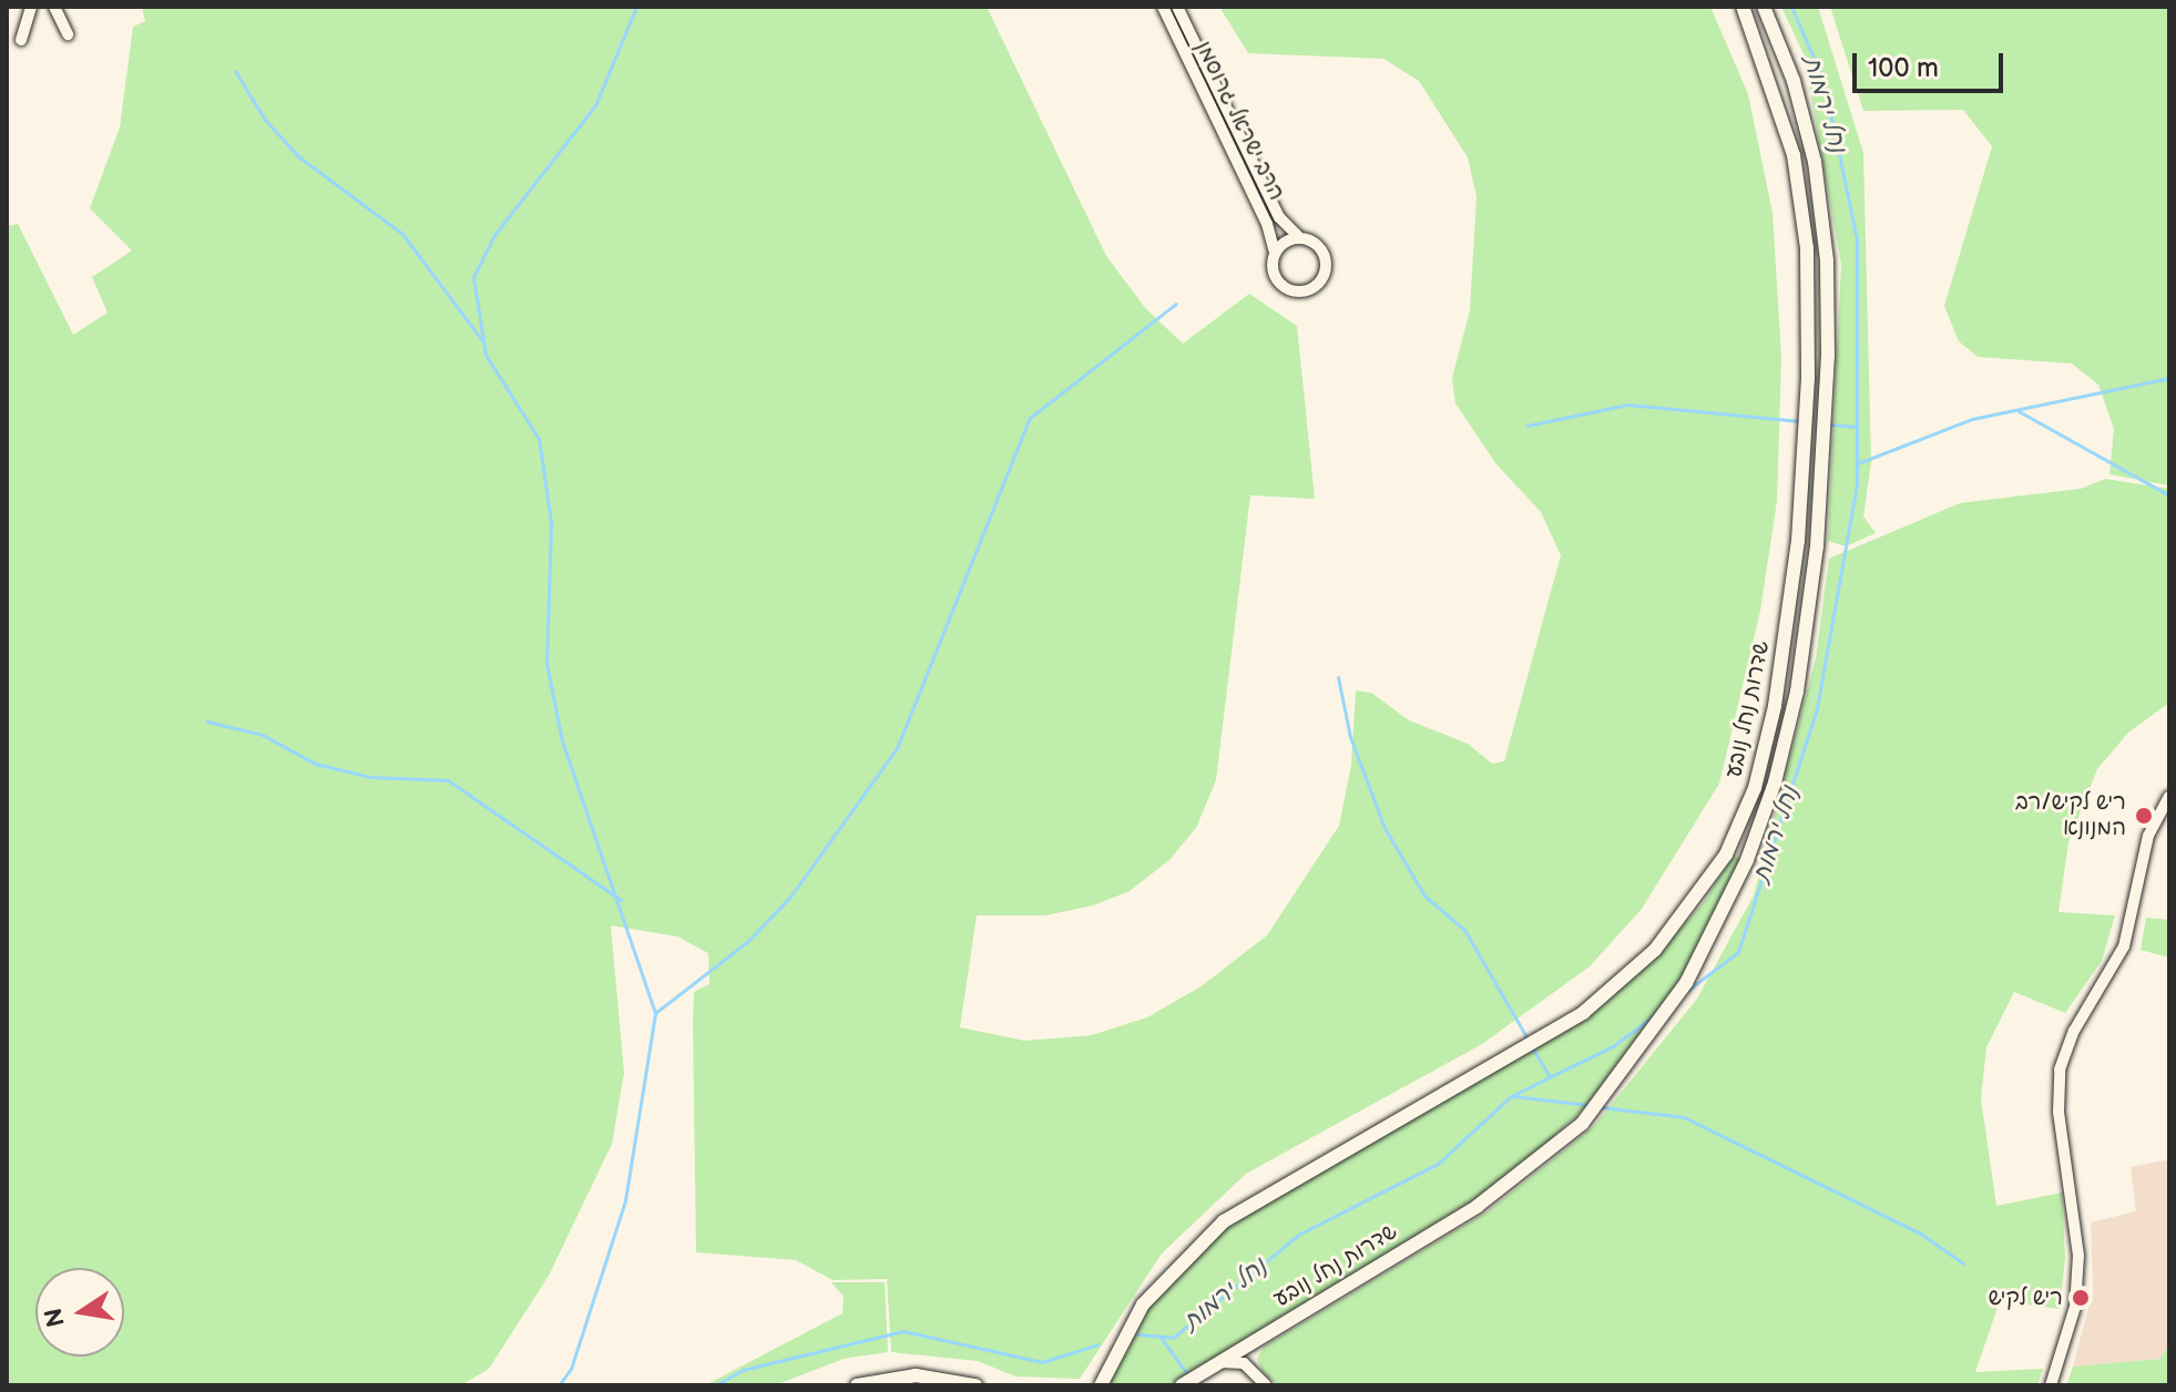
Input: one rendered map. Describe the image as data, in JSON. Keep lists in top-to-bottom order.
{
  "streets": {
    "main road": ["שדרות נחל נובע"],
    "street": ["הרב ישראל גרוסמן"]
  },
  "water": ["נחל ירמות"],
  "places": ["ריש לקיש/רב המנונא", "ריש לקיש"],
  "scale_bar": "100 m",
  "north": "left"
}
